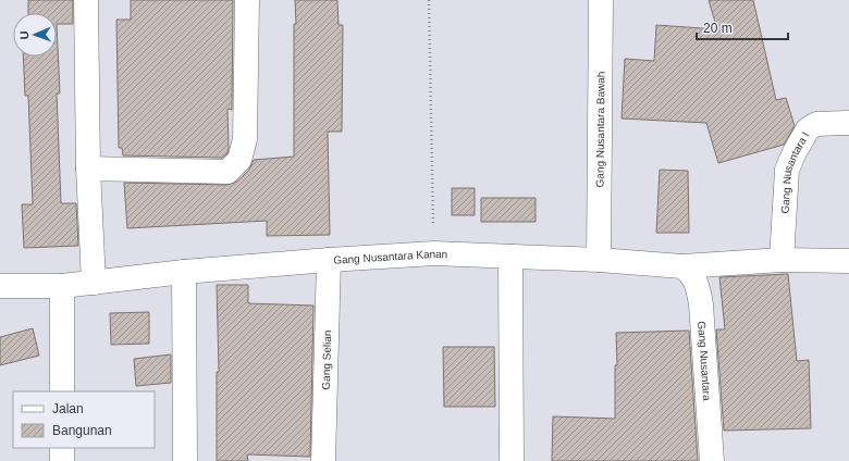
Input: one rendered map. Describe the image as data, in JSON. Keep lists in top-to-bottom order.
{
  "streets": {
    "street": [
      "Gang Nusantara Bawah",
      "Gang Nusantara I",
      "Gang Nusantara Kanan",
      "Gang Nusantara",
      "Gang Selian"
    ]
  },
  "crossings": [
    ["Gang Nusantara Bawah", "Gang Nusantara Kanan"],
    ["Gang Nusantara I", "Gang Nusantara Kanan"],
    ["Gang Nusantara Kanan", "Gang Nusantara"],
    ["Gang Nusantara Kanan", "Gang Selian"]
  ],
  "legend": ["Jalan", "Bangunan"],
  "scale_bar": "20 m",
  "north": "left"
}
